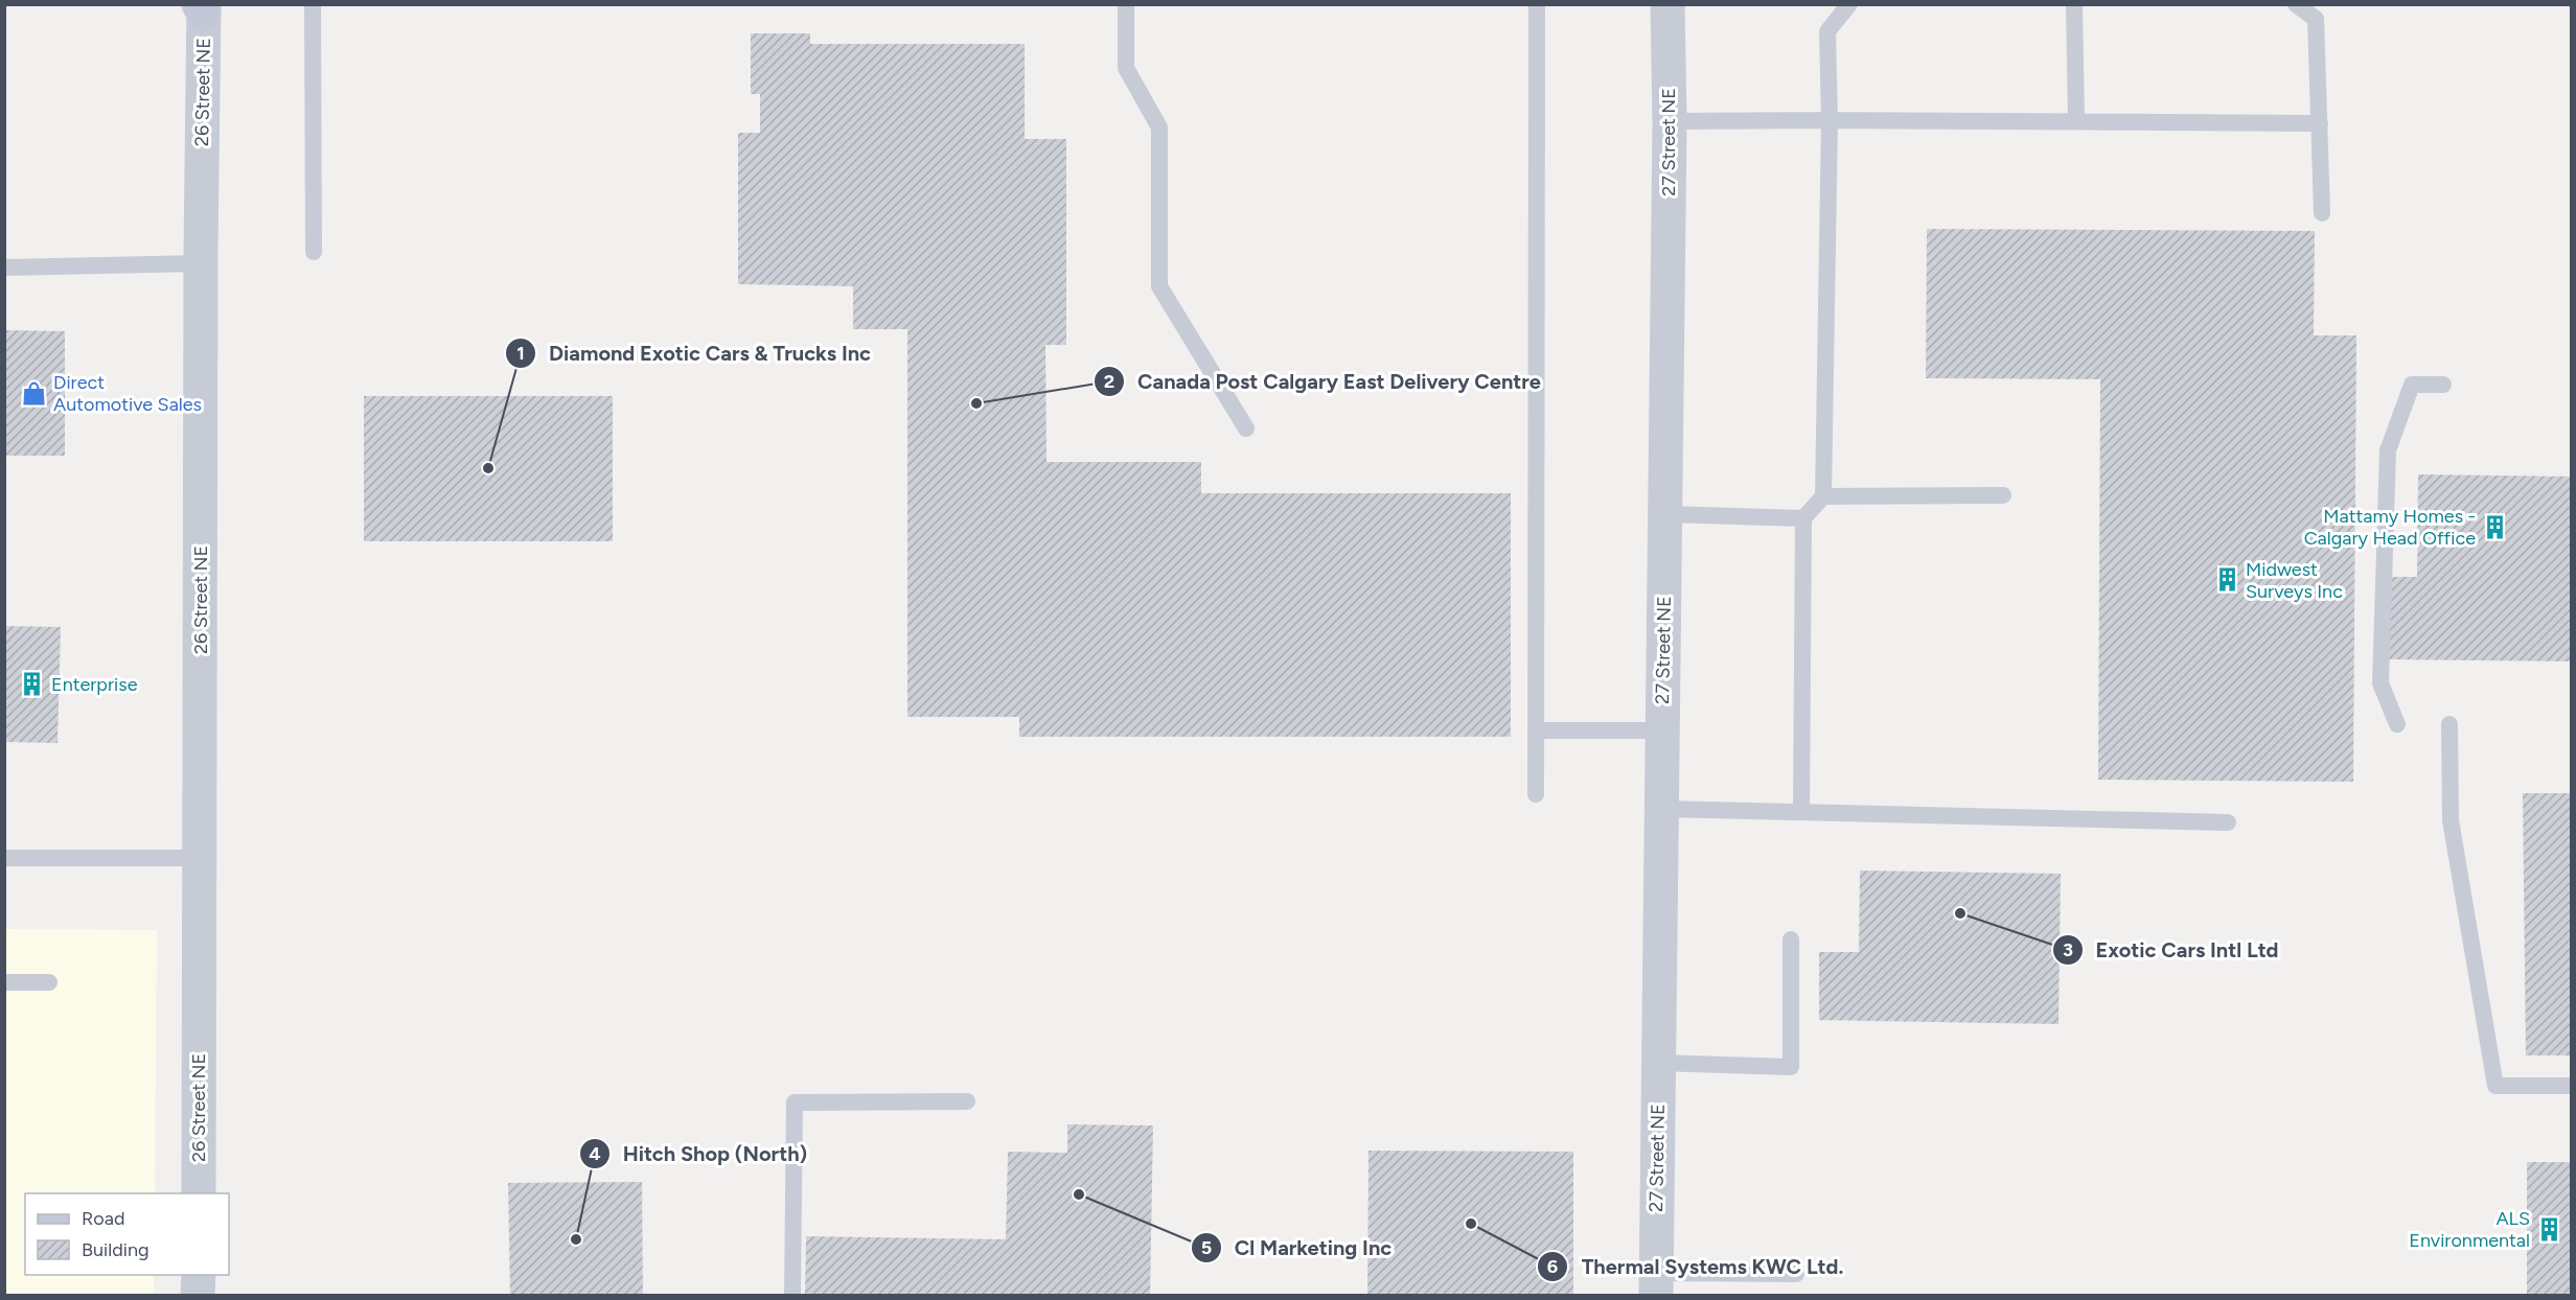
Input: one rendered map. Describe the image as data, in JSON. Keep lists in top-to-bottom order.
{
  "streets": {
    "street": ["26 Street NE", "27 Street NE"]
  },
  "places": {
    "shop": ["Direct Automotive Sales"],
    "other": [
      "Canada Post Calgary East Delivery Centre",
      "Diamond Exotic Cars & Trucks Inc",
      "Exotic Cars Intl Ltd",
      "Cl Marketing Inc",
      "Thermal Systems KWC Ltd.",
      "Hitch Shop (North)"
    ],
    "building": [
      "Mattamy Homes - Calgary Head Office",
      "Midwest Surveys Inc",
      "Enterprise",
      "ALS Environmental"
    ]
  },
  "legend": ["Road", "Building"]
}
